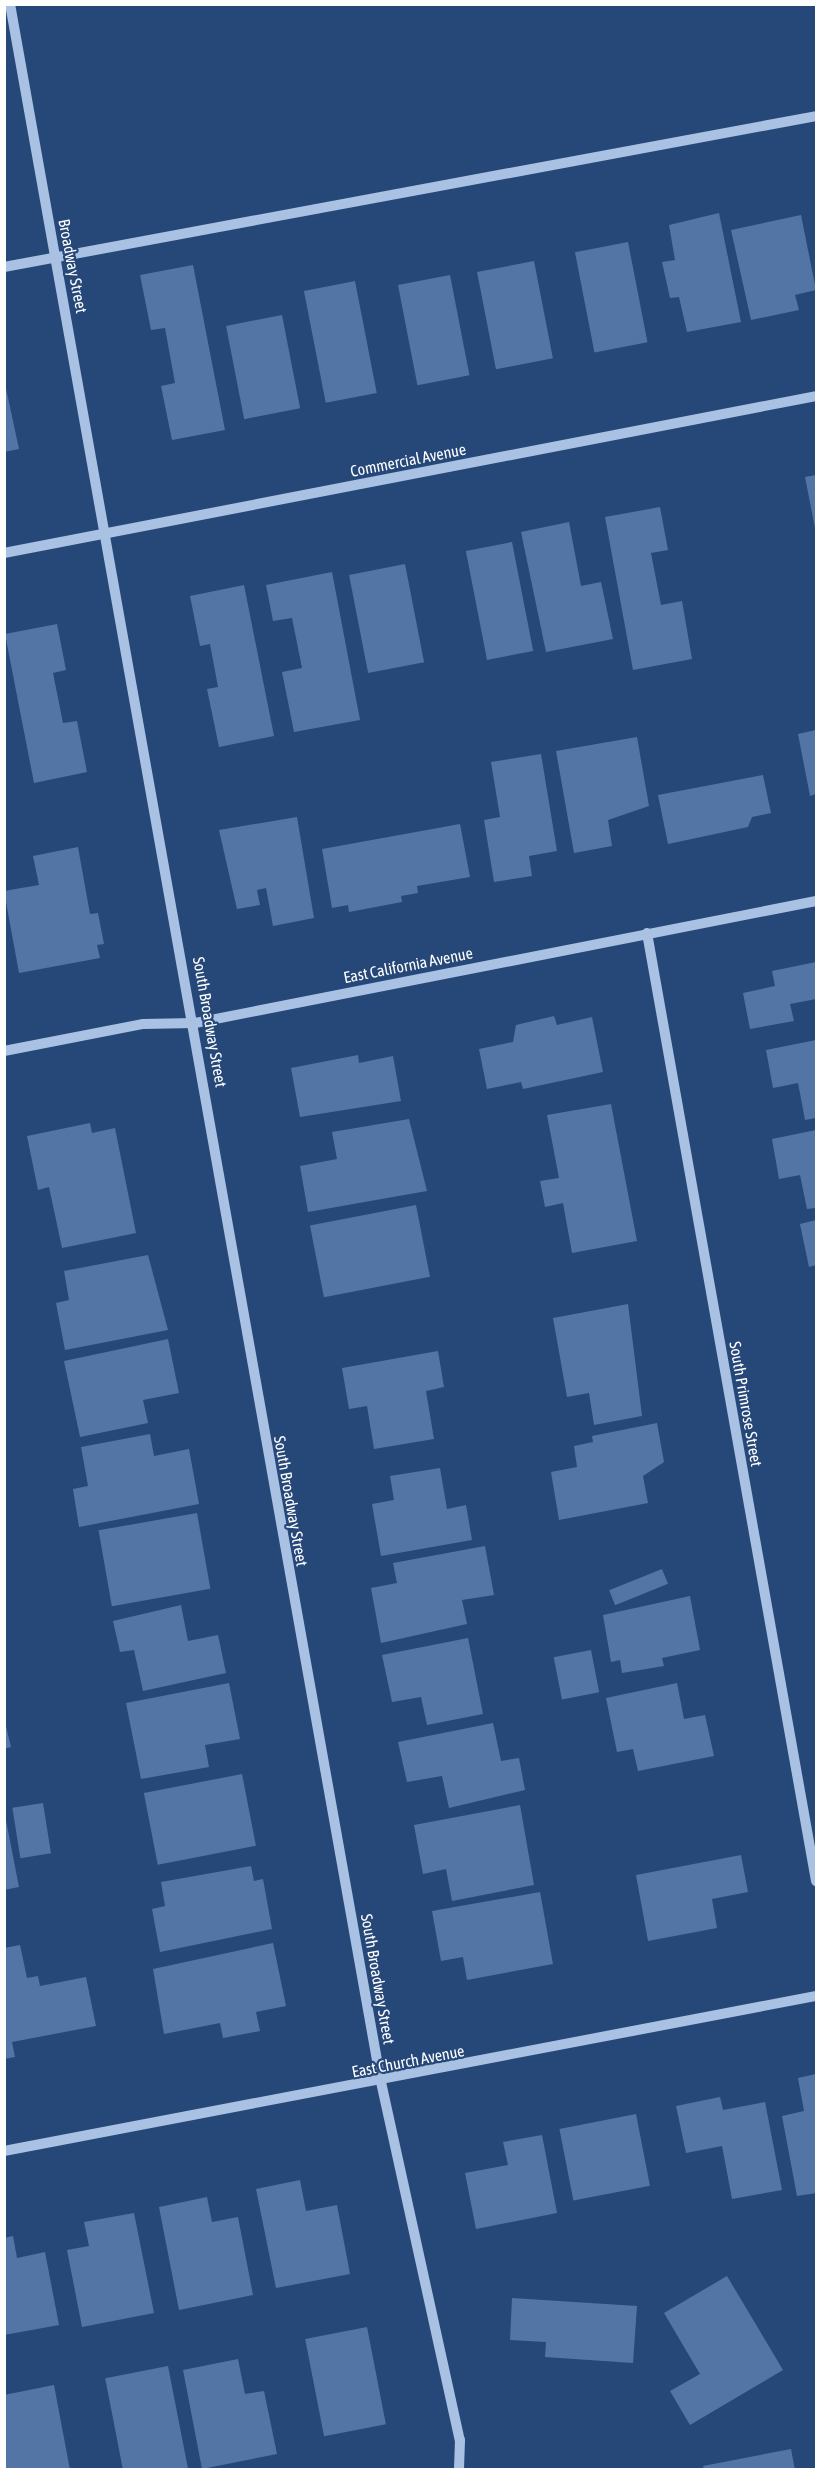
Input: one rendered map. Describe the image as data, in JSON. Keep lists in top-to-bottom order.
{
  "streets": {
    "street": [
      "Broadway Street",
      "Commercial Avenue",
      "East California Avenue",
      "South Broadway Street",
      "South Primrose Street",
      "East Church Avenue"
    ]
  },
  "crossings": [
    ["Broadway Street", "Commercial Avenue"],
    ["Broadway Street", "South Broadway Street"],
    ["Commercial Avenue", "South Broadway Street"],
    ["East California Avenue", "South Broadway Street"],
    ["East California Avenue", "South Primrose Street"],
    ["South Broadway Street", "East Church Avenue"]
  ]
}
